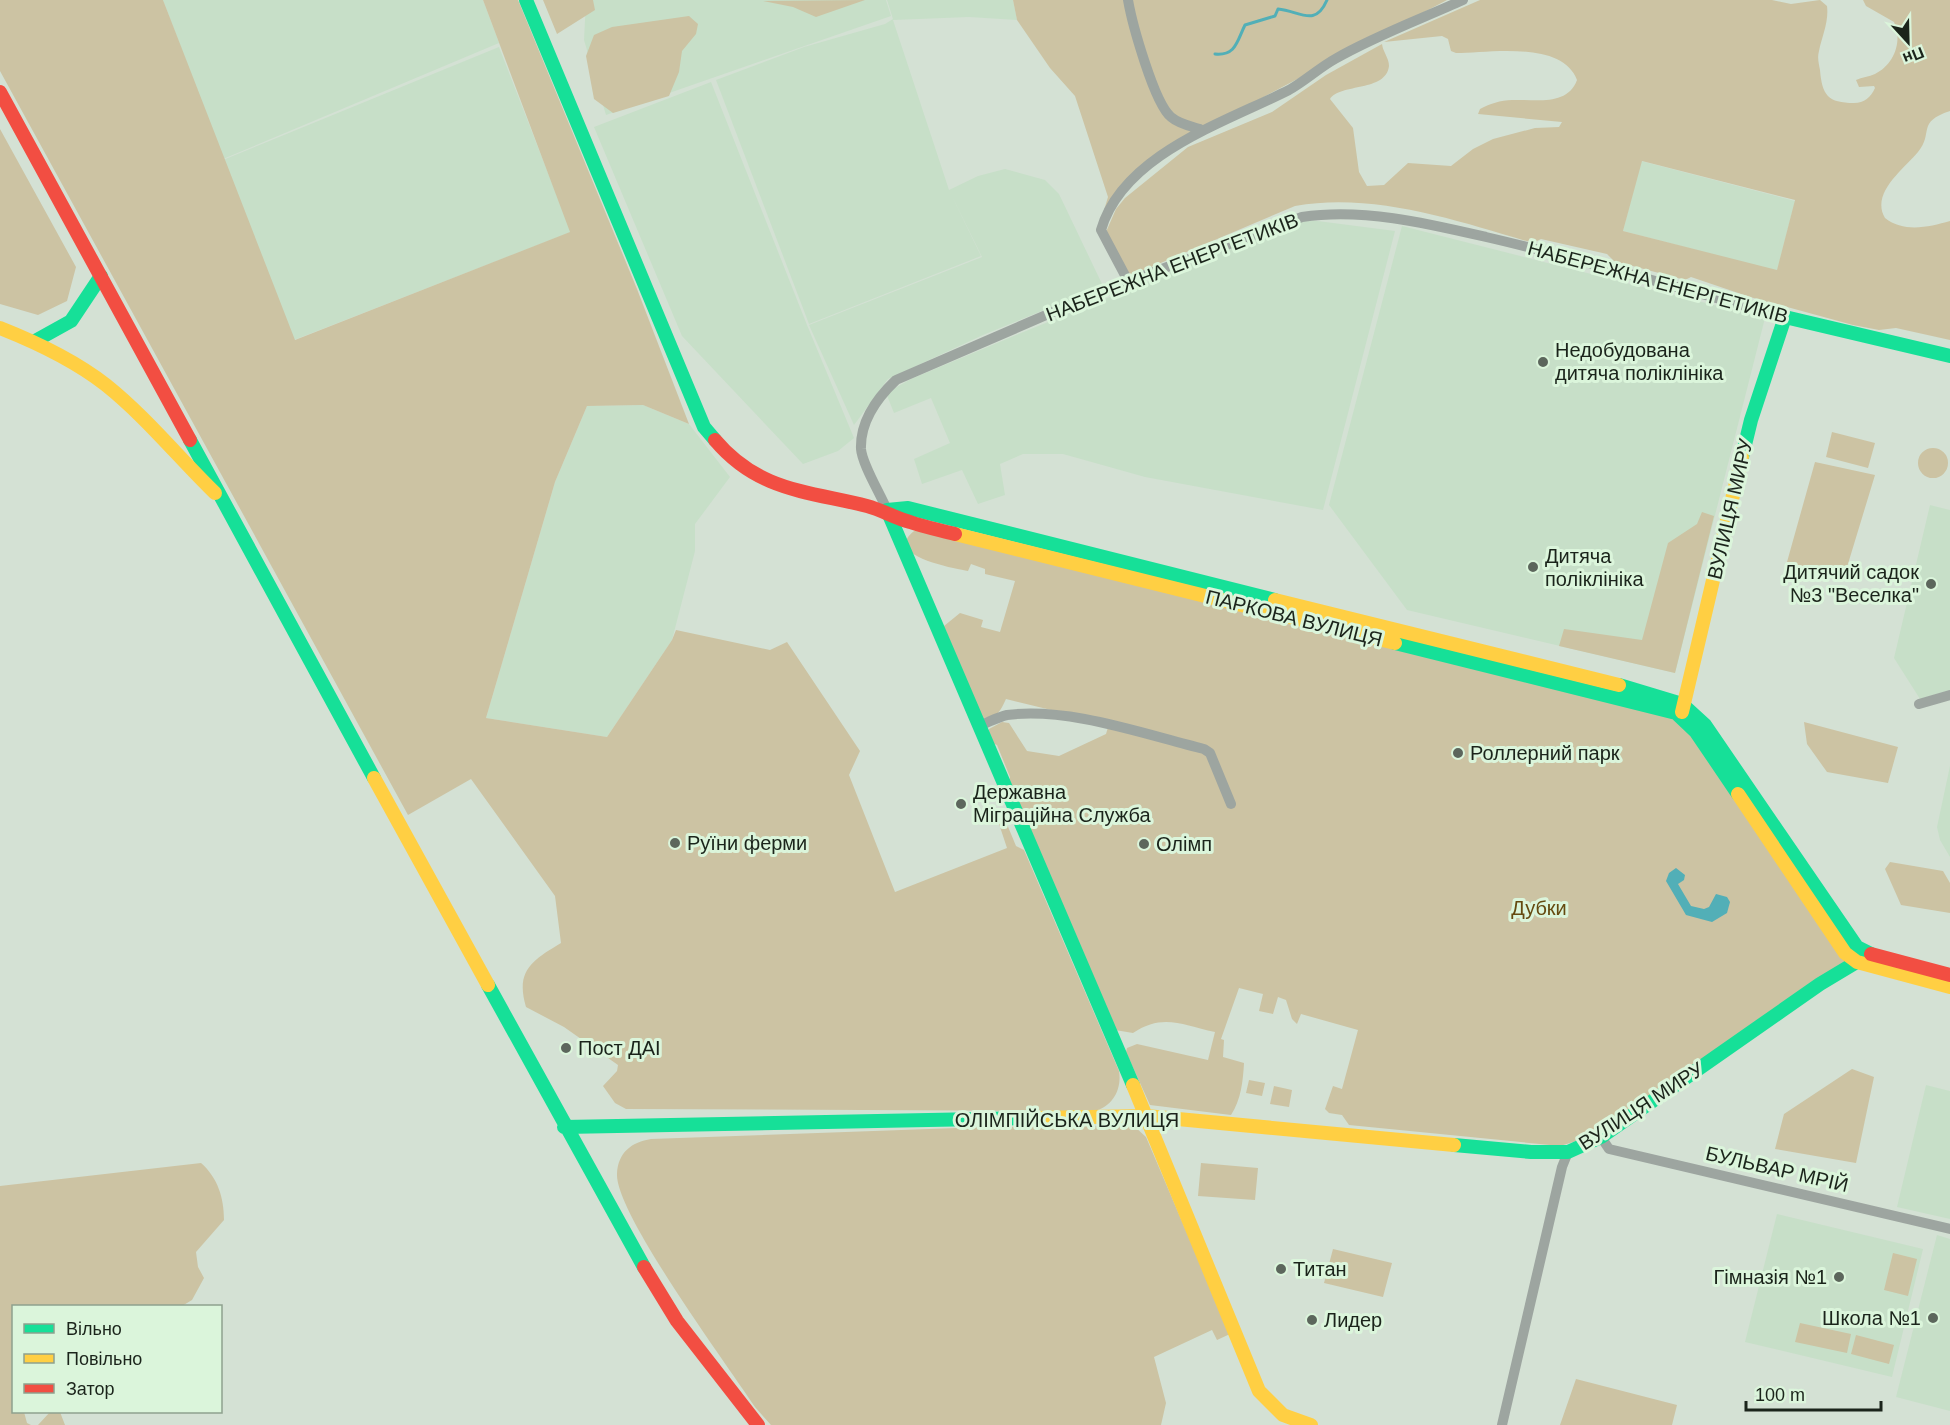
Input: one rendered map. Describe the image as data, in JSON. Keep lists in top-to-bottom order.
{
  "streets": {
    "street": [
      "НАБЕРЕЖНА ЕНЕРГЕТИКІВ",
      "ВУЛИЦЯ МИРУ",
      "ПАРКОВА ВУЛИЦЯ",
      "ОЛІМПІЙСЬКА ВУЛИЦЯ",
      "БУЛЬВАР МРІЙ"
    ]
  },
  "crossings": [
    ["НАБЕРЕЖНА ЕНЕРГЕТИКІВ", "ВУЛИЦЯ МИРУ"],
    ["НАБЕРЕЖНА ЕНЕРГЕТИКІВ", "ПАРКОВА ВУЛИЦЯ"],
    ["ВУЛИЦЯ МИРУ", "ПАРКОВА ВУЛИЦЯ"],
    ["ВУЛИЦЯ МИРУ", "ОЛІМПІЙСЬКА ВУЛИЦЯ"],
    ["ВУЛИЦЯ МИРУ", "БУЛЬВАР МРІЙ"]
  ],
  "parks": ["Дубки"],
  "places": [
    "Недобудована дитяча поліклініка",
    "Дитяча поліклініка",
    "Дитячий садок №3 \"Веселка\"",
    "Роллерний парк",
    "Державна Міграційна Служба",
    "Руїни ферми",
    "Олімп",
    "Пост ДАІ",
    "Титан",
    "Гімназія №1",
    "Школа №1",
    "Лидер"
  ],
  "legend": ["Вільно", "Повільно", "Затор"],
  "scale_bar": "100 m",
  "north": "bottom"
}
